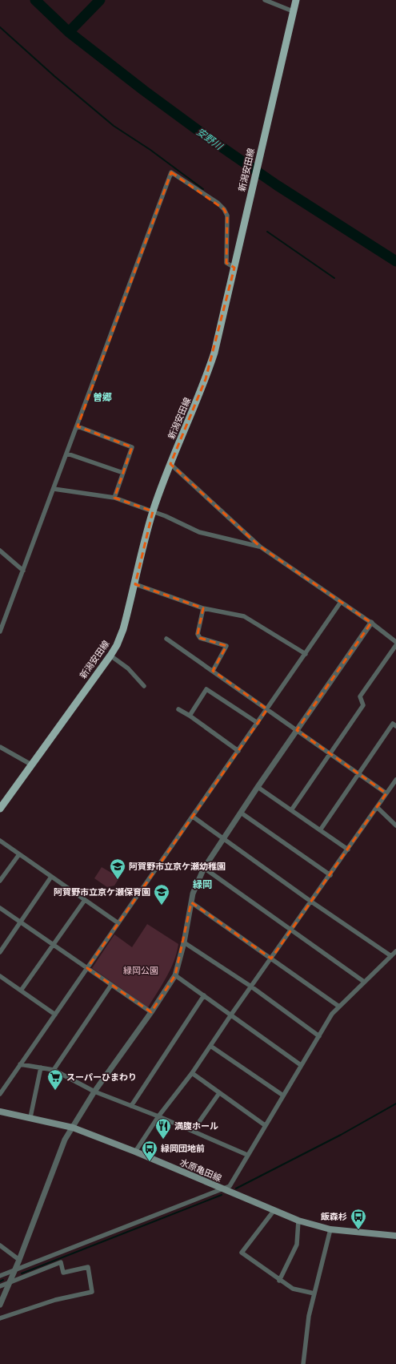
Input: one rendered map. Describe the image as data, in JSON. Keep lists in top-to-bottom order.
{
  "streets": {
    "main road": ["新潟安田線", "水原亀田線"]
  },
  "districts": ["曽郷", "緑岡"],
  "water": ["安野川"],
  "parks": ["緑岡公園"],
  "places": {
    "school or university": ["阿賀野市立京ケ瀬幼稚園", "阿賀野市立京ケ瀬保育園"],
    "supermarket": ["スーパーひまわり"],
    "restaurant": ["満腹ホール"],
    "bus stop": ["緑岡団地前", "飯森杉"]
  }
}
